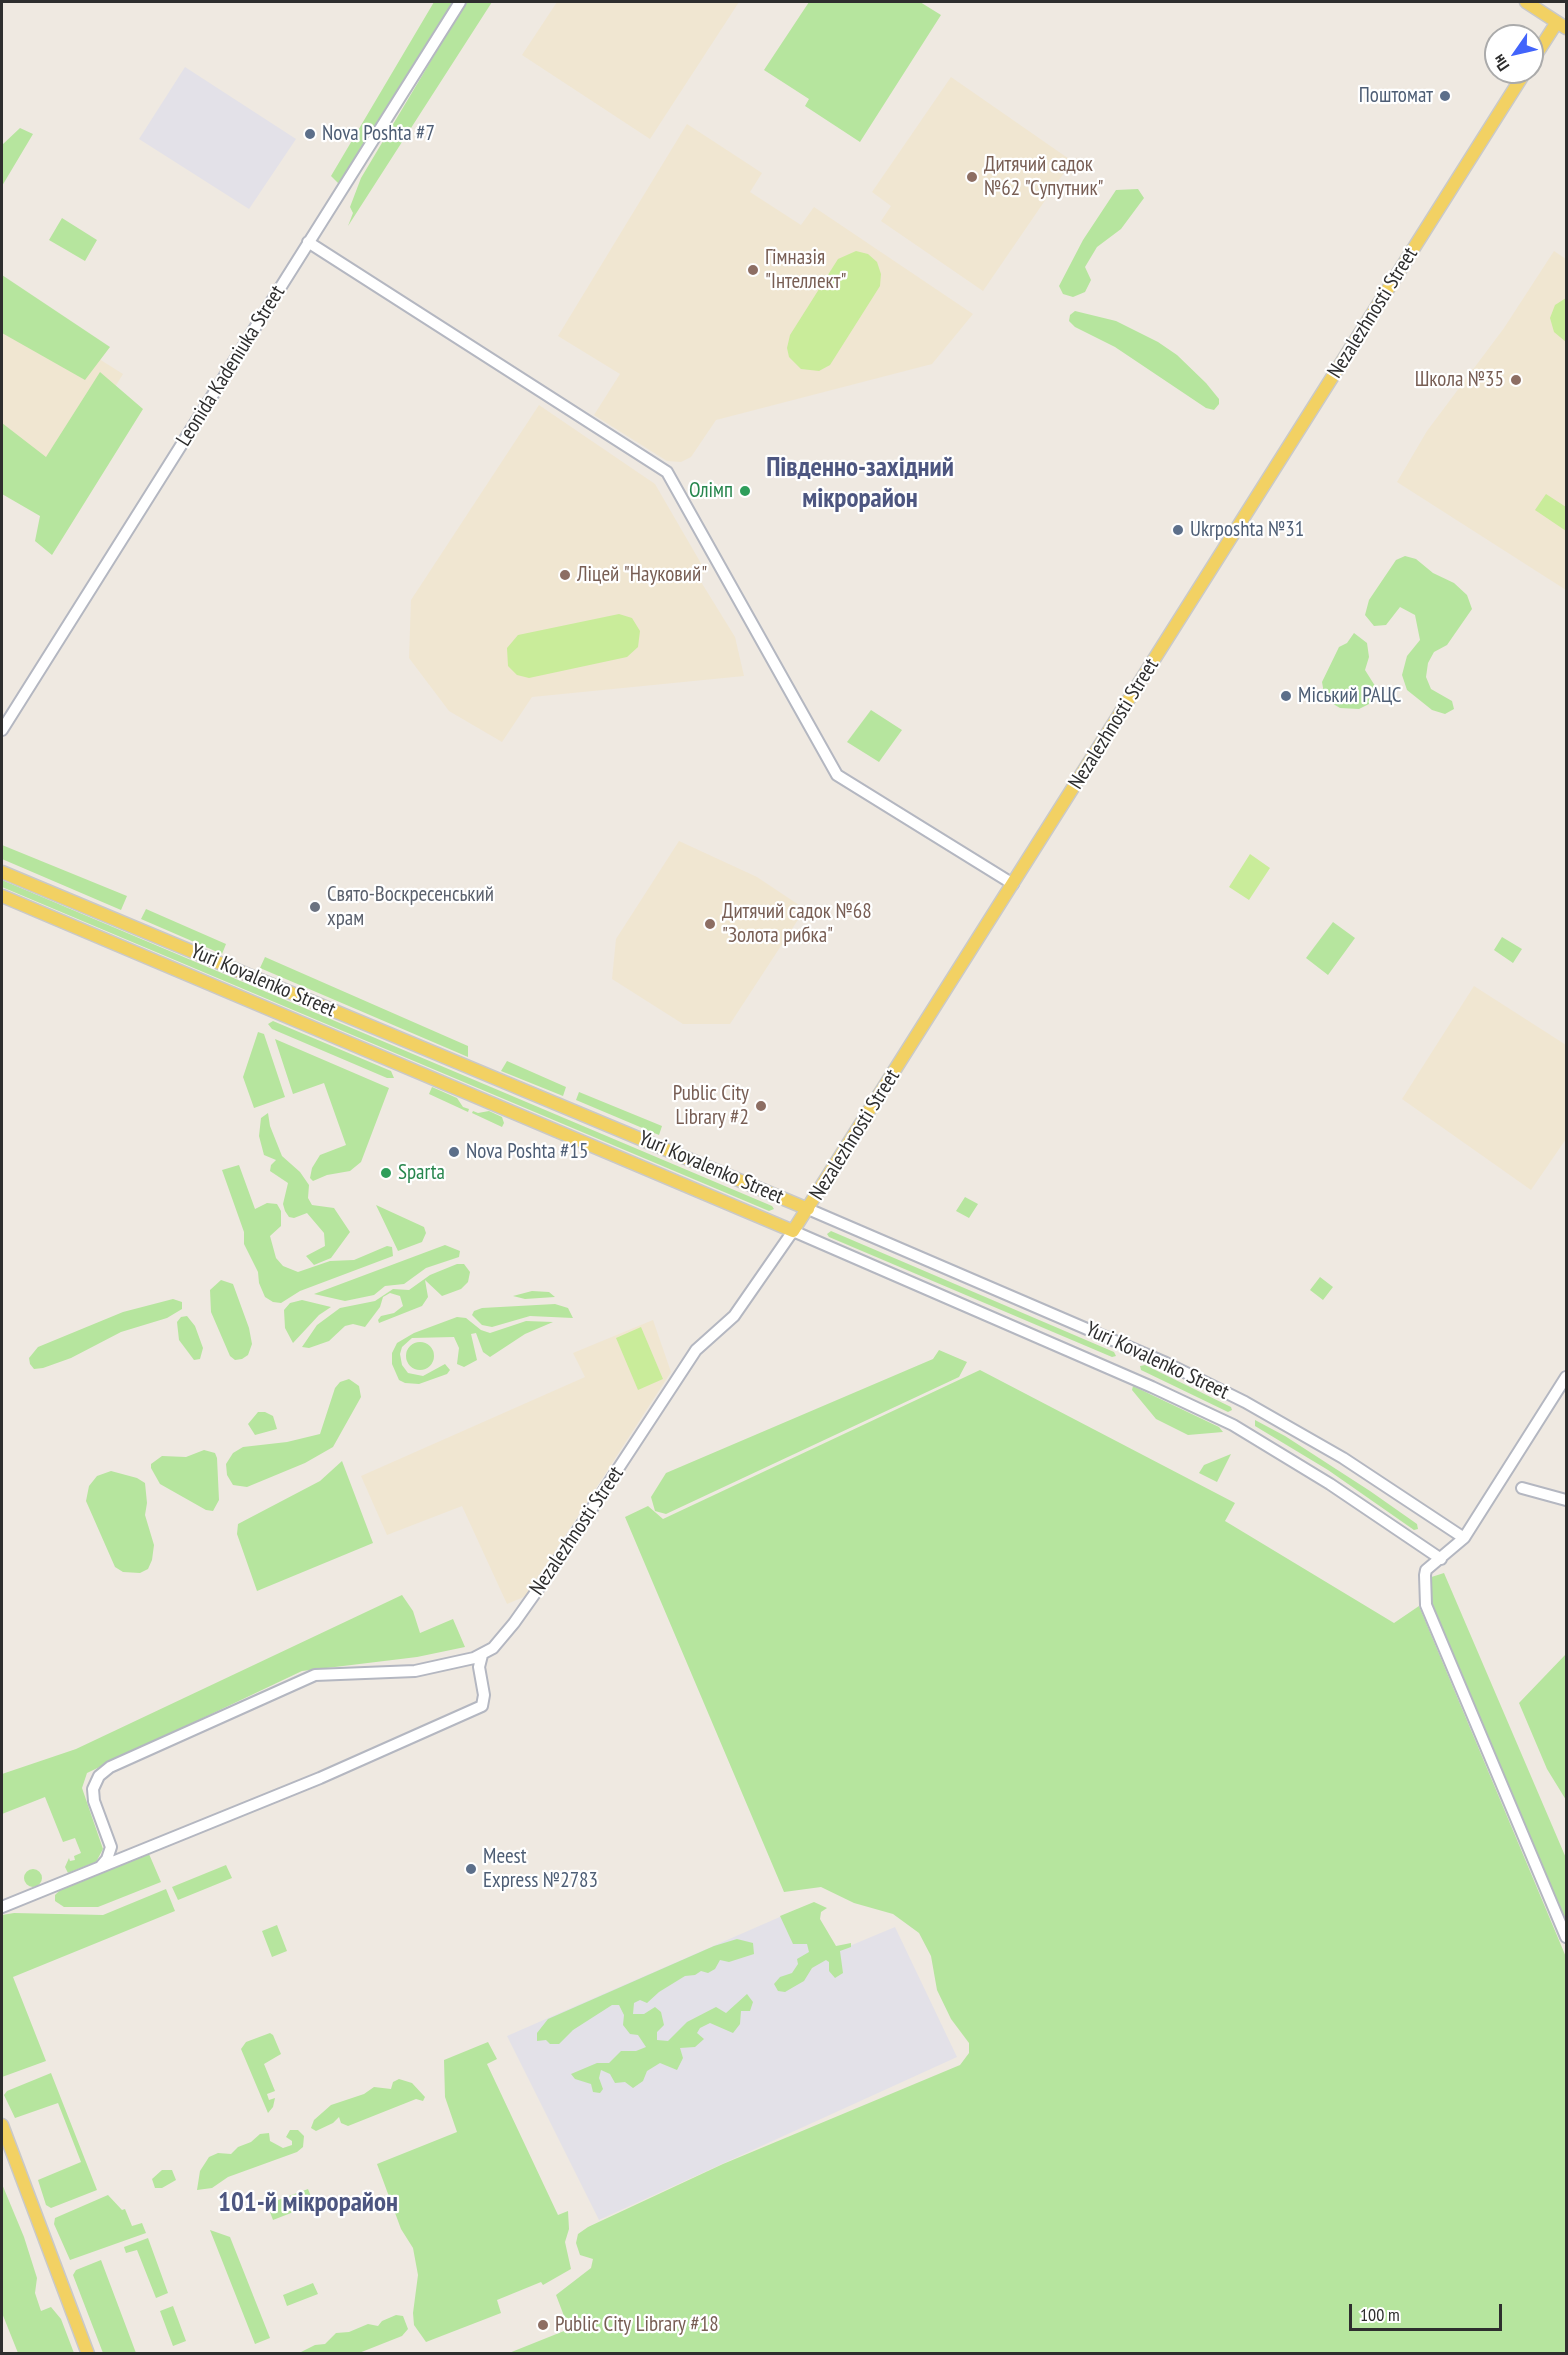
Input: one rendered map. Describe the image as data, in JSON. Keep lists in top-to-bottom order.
{
  "streets": {
    "main road": ["Nezalezhnosti Street", "Yuri Kovalenko Street"],
    "street": ["Leonida Kadeniuka Street"]
  },
  "crossings": [
    ["Nezalezhnosti Street", "Yuri Kovalenko Street"]
  ],
  "districts": ["Південно-західний мікрорайон", "101-й мікрорайон"],
  "places": [
    "Поштомат",
    "Nova Poshta #7",
    "Дитячий садок №62 \"Супутник\"",
    "Гімназія \"Інтеллект\"",
    "Школа №35",
    "Олімп",
    "Ukrposhta №31",
    "Ліцей \"Науковий\"",
    "Міський РАЦС",
    "Свято-Воскресенський храм",
    "Дитячий садок №68 \"Золота рибка\"",
    "Public City Library #2",
    "Nova Poshta #15",
    "Sparta",
    "Meest Express №2783",
    "Public City Library #18"
  ],
  "scale_bar": "100 m",
  "north": "bottom left"
}
